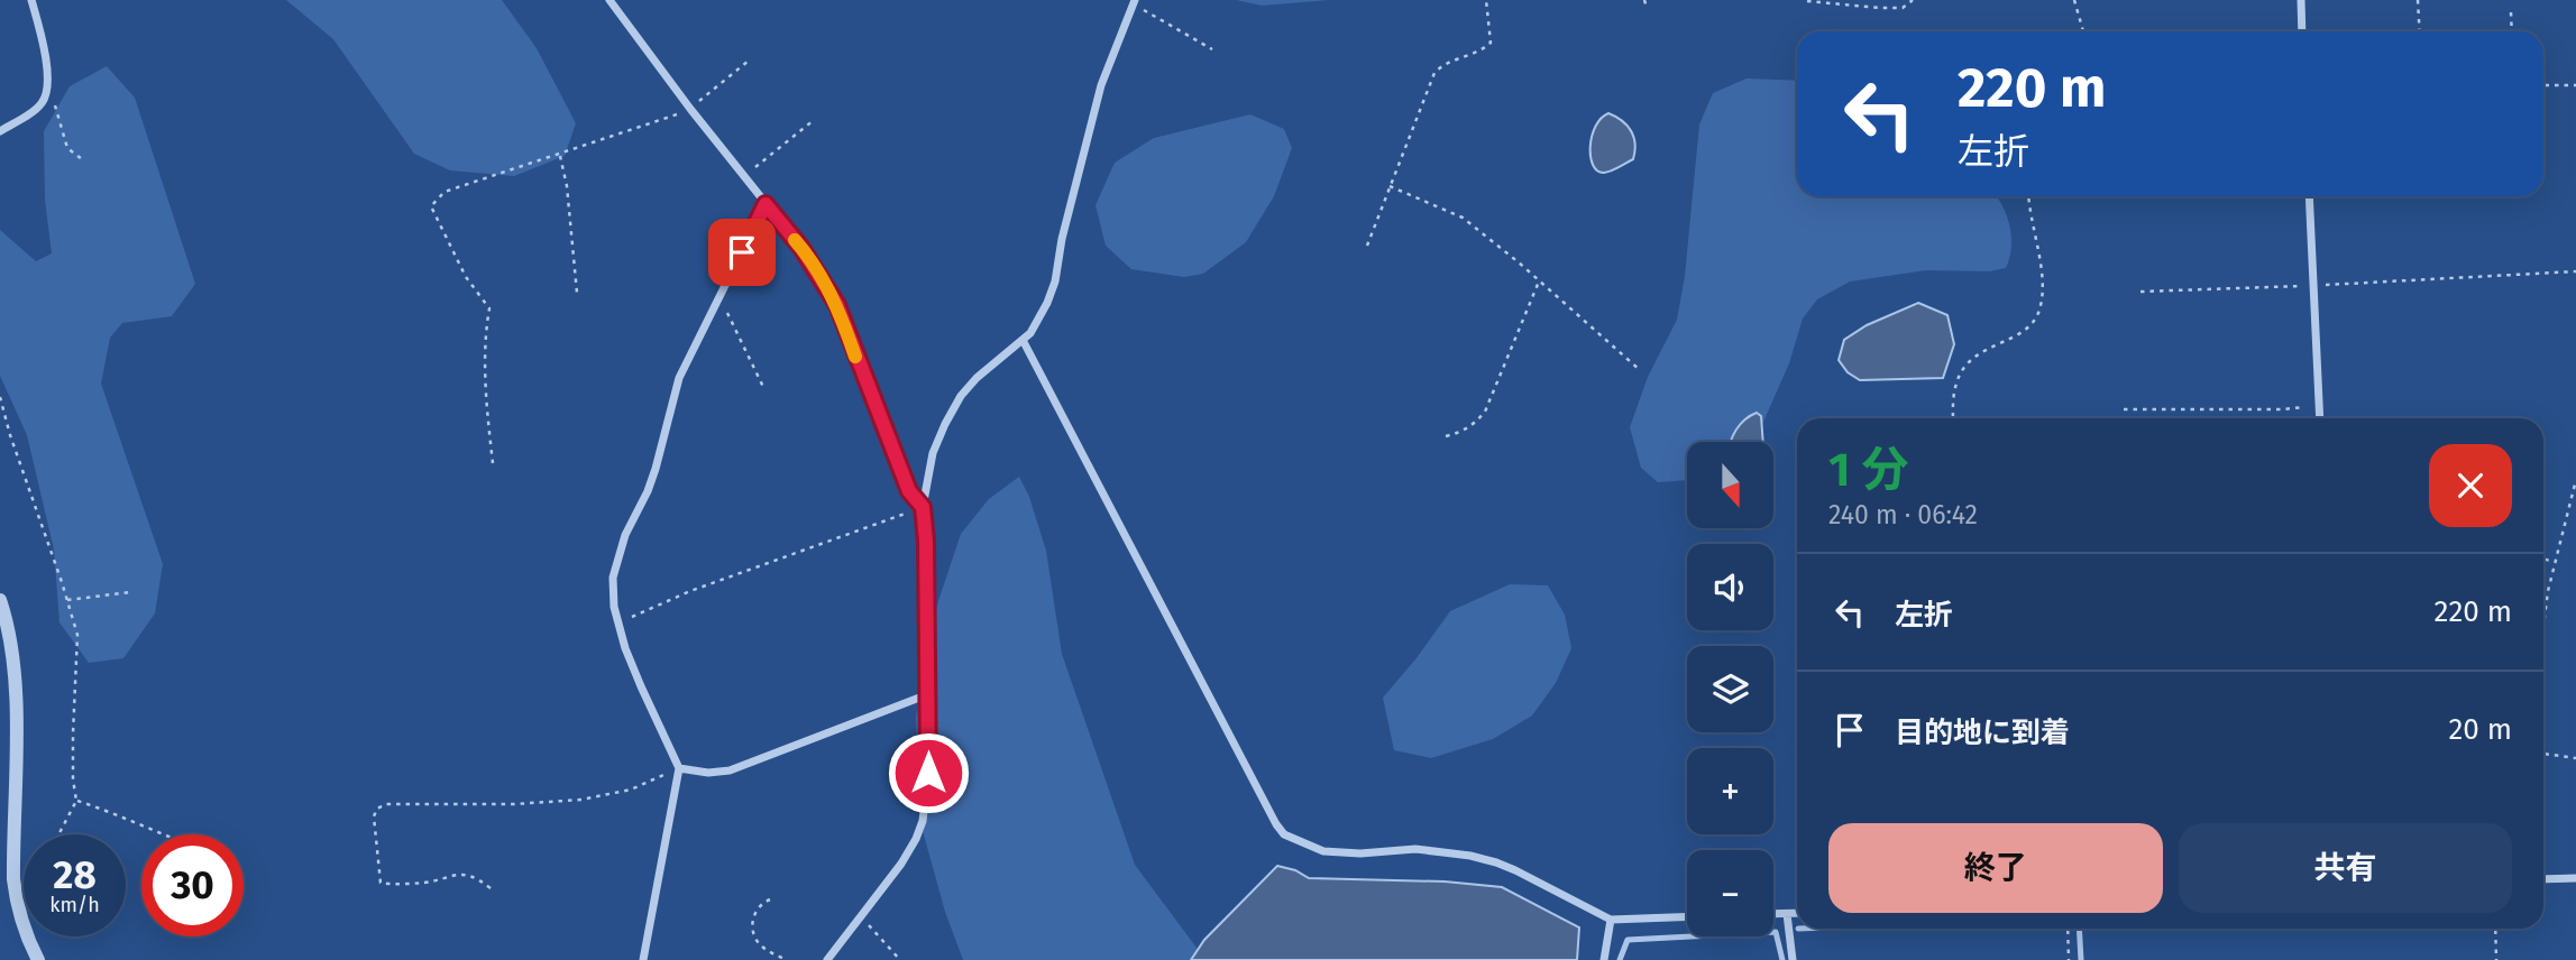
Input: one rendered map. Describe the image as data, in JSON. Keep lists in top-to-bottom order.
{
  "north": "bottom",
  "page": {
    "turn": ["220 m", "左折"],
    "heading": ["1 分", "240 m · 06:42"],
    "map_buttons": ["+", "−"],
    "list": [
      {
        "name": "左折",
        "value": "220 m"
      },
      {
        "name": "目的地に到着",
        "value": "20 m"
      }
    ],
    "buttons": ["終了", "共有"],
    "speed": "28 km/h",
    "limit": "30"
  }
}
